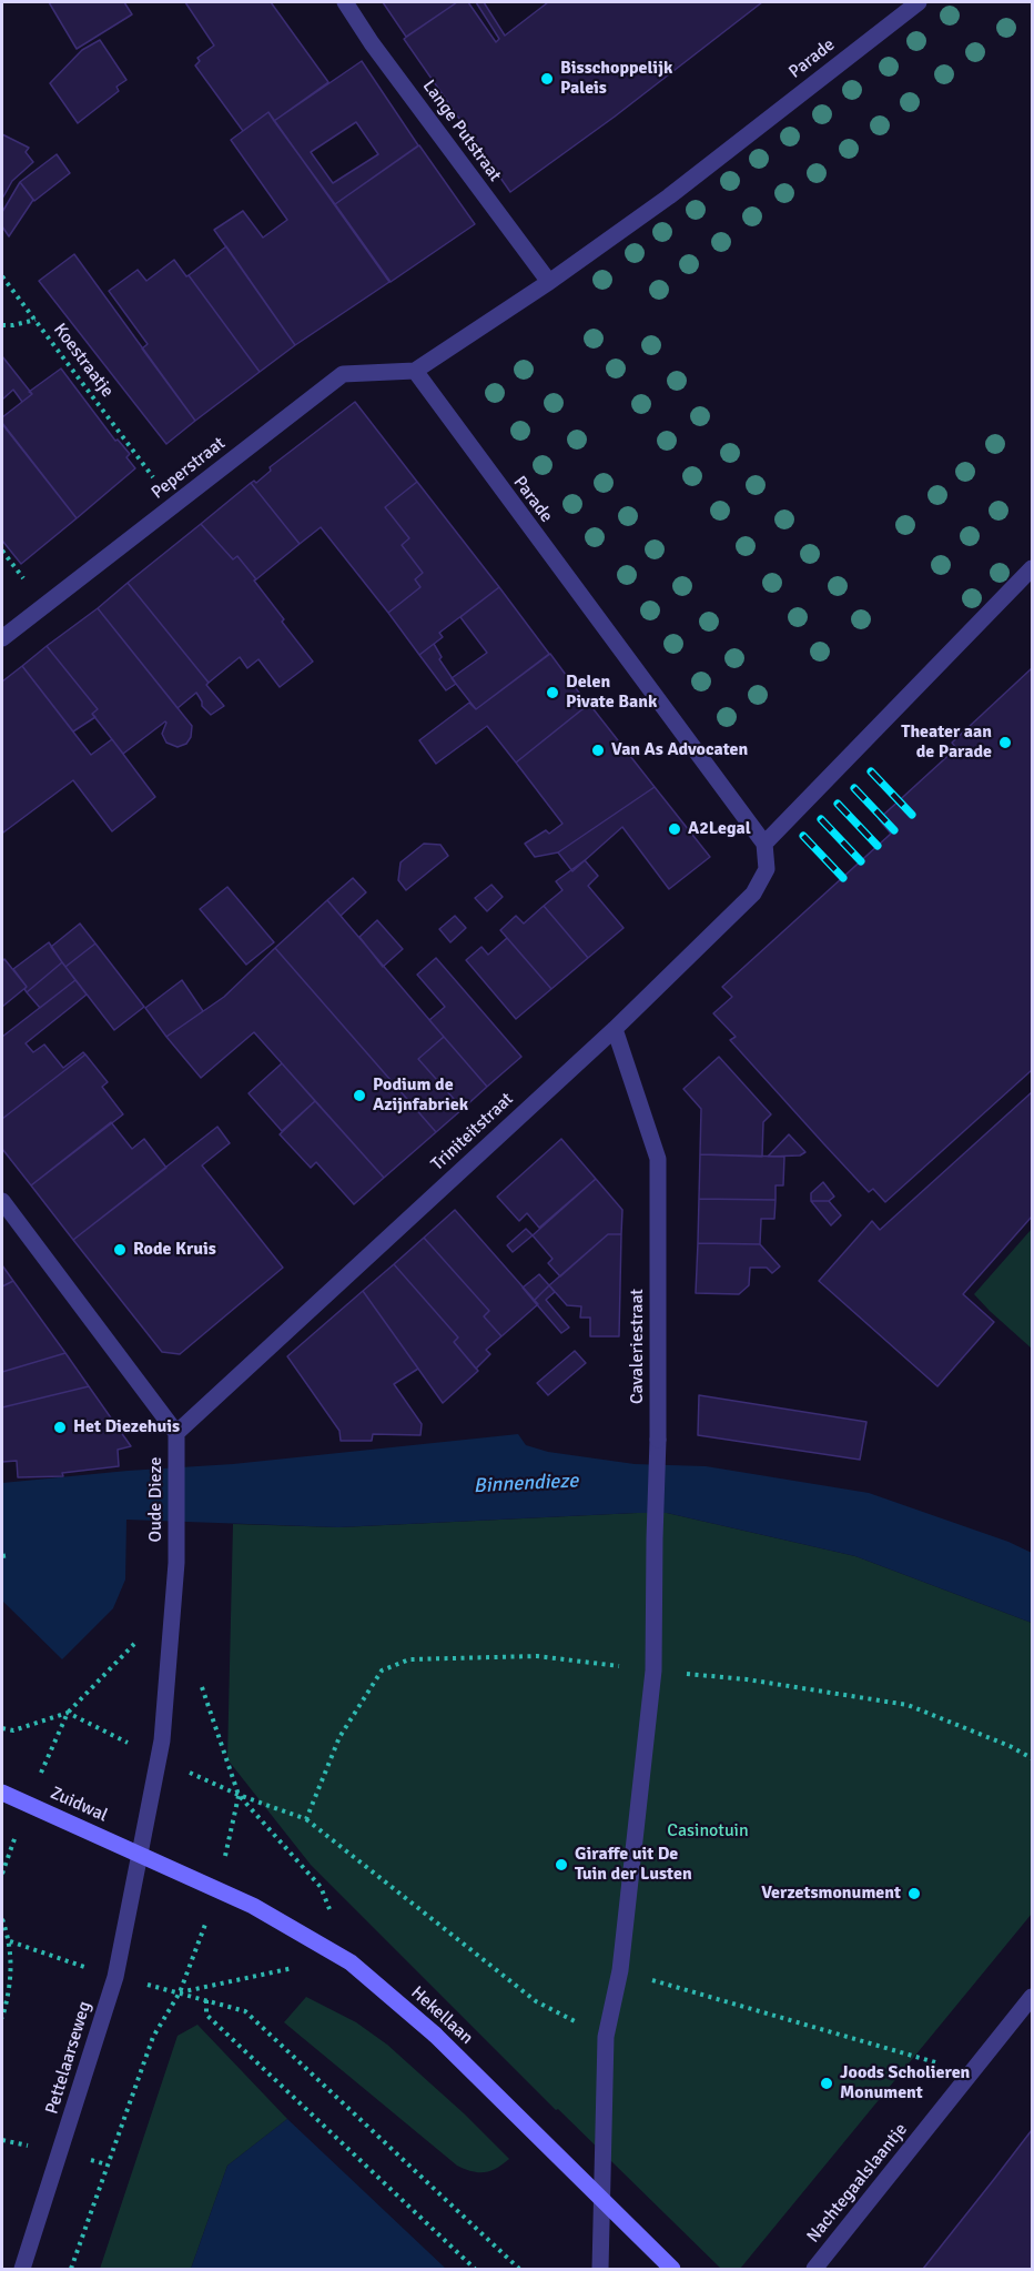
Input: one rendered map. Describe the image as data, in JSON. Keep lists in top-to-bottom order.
{
  "streets": {
    "main road": ["Zuidwal", "Hekellaan"],
    "street": [
      "Parade",
      "Lange Putstraat",
      "Peperstraat",
      "Triniteitstraat",
      "Cavaleriestraat",
      "Oude Dieze",
      "Pettelaarseweg",
      "Nachtegaalslaantje"
    ],
    "path": ["Koestraatje"]
  },
  "crossings": [
    ["Parade", "Lange Putstraat"],
    ["Parade", "Peperstraat"],
    ["Parade", "Triniteitstraat"],
    ["Triniteitstraat", "Cavaleriestraat"],
    ["Triniteitstraat", "Oude Dieze"],
    ["Oude Dieze", "Zuidwal"],
    ["Oude Dieze", "Hekellaan"],
    ["Oude Dieze", "Pettelaarseweg"],
    ["Zuidwal", "Hekellaan"],
    ["Zuidwal", "Pettelaarseweg"],
    ["Hekellaan", "Pettelaarseweg"]
  ],
  "water": ["Binnendieze"],
  "parks": ["Casinotuin"],
  "places": [
    "Bisschoppelijk Paleis",
    "Delen Pivate Bank",
    "Theater aan de Parade",
    "Van As Advocaten",
    "A2Legal",
    "Podium de Azijnfabriek",
    "Rode Kruis",
    "Het Diezehuis",
    "Giraffe uit De Tuin der Lusten",
    "Verzetsmonument",
    "Joods Scholieren Monument"
  ]
}
